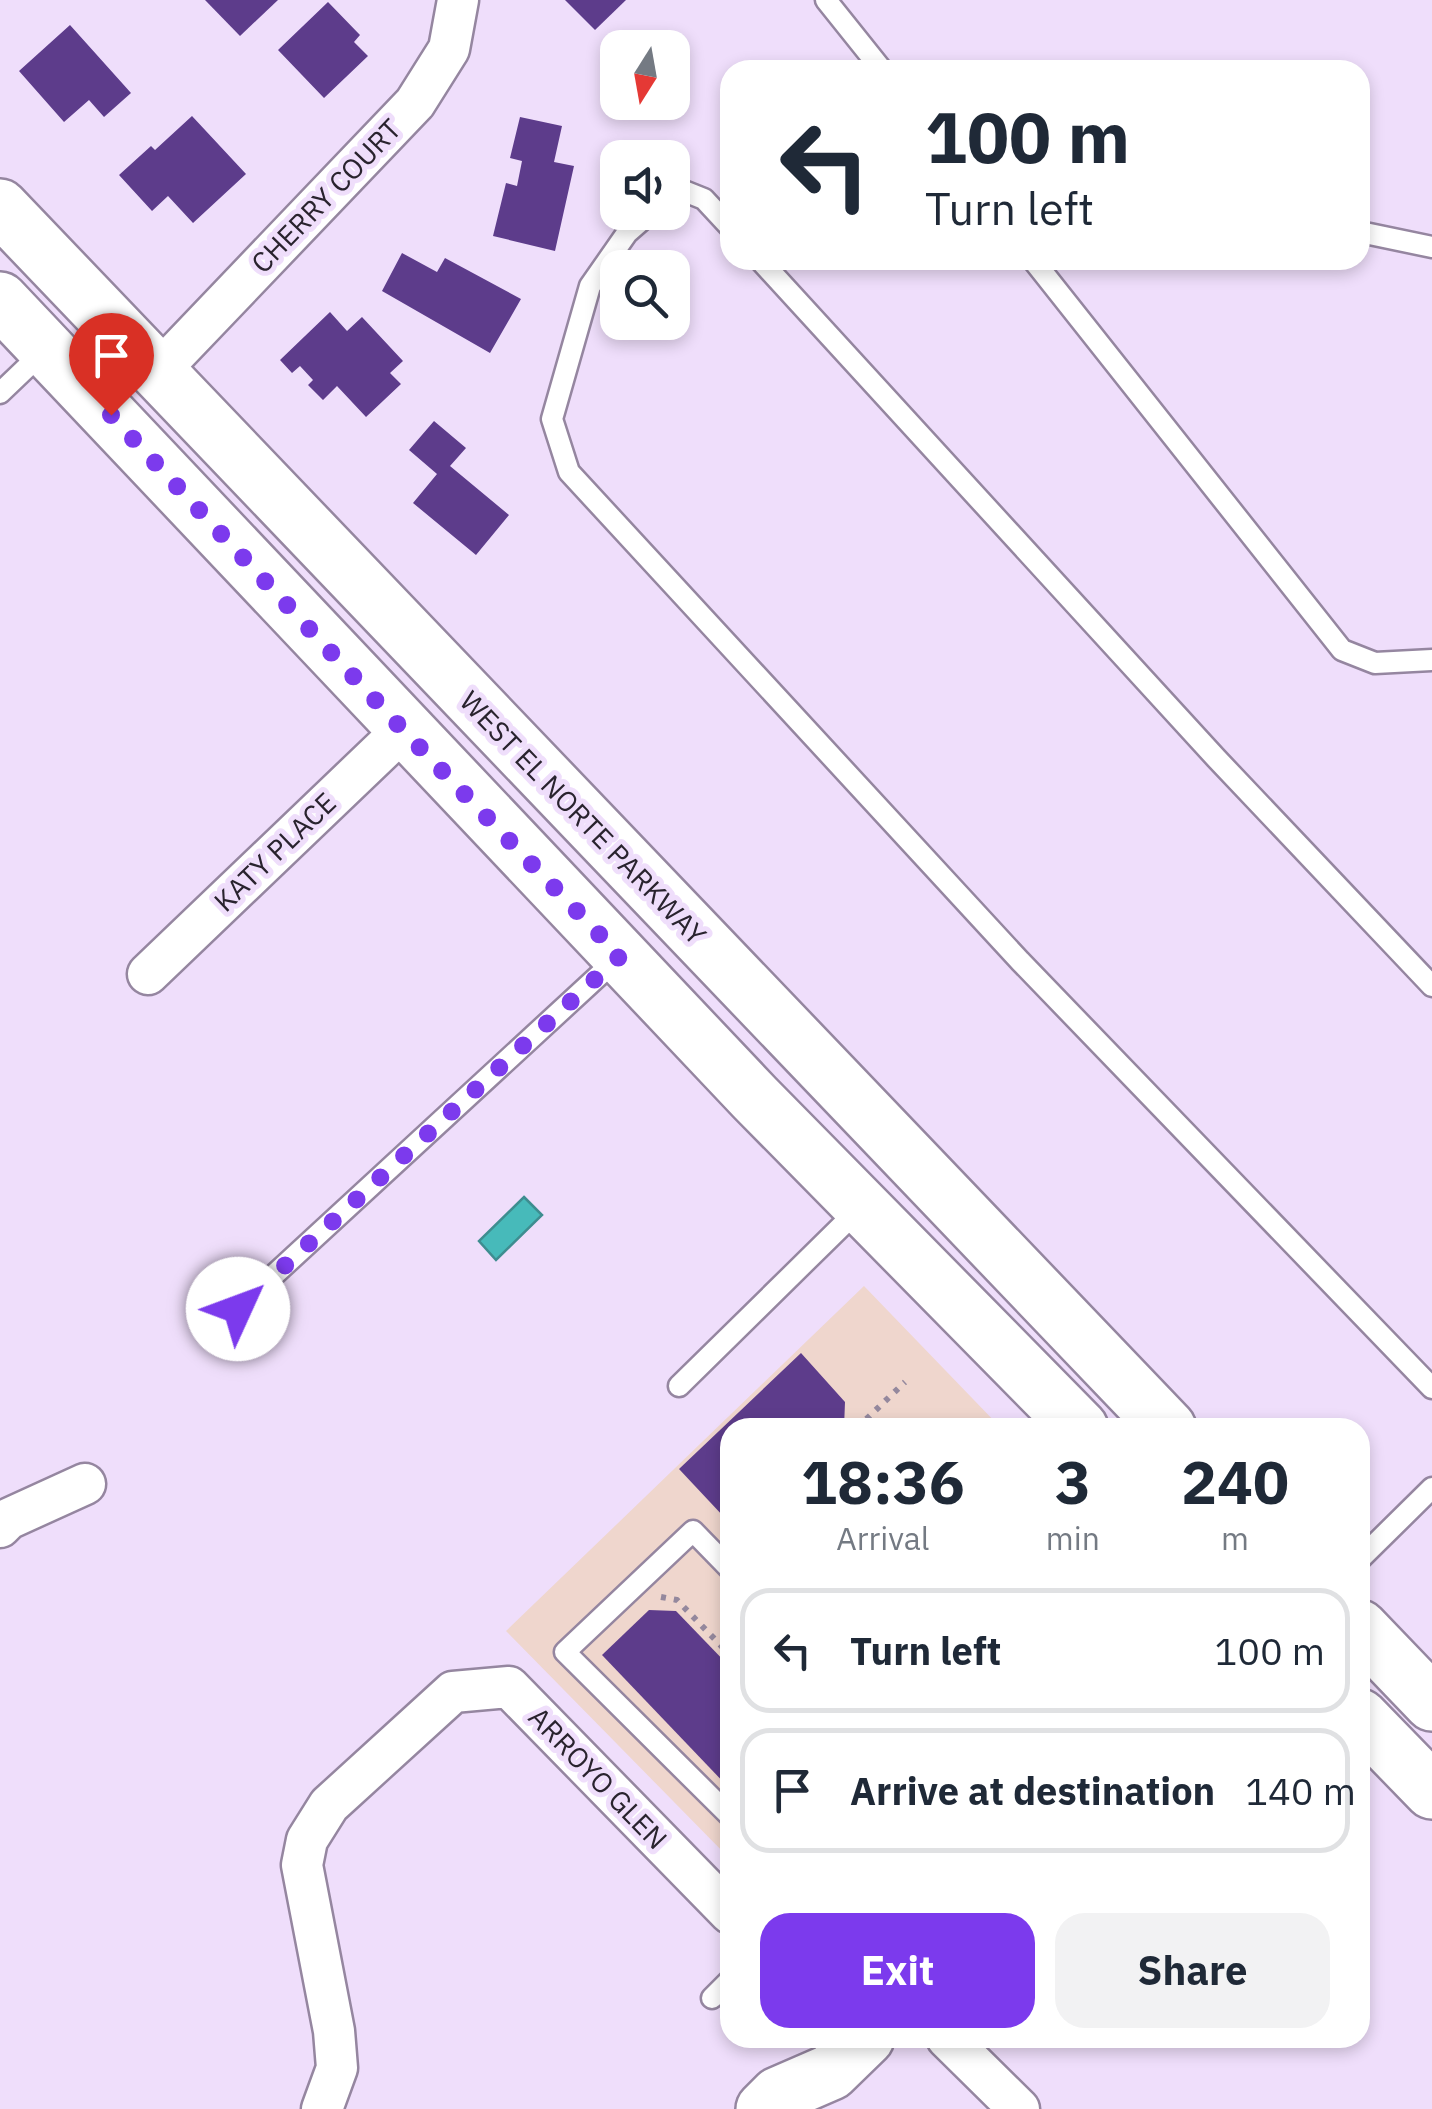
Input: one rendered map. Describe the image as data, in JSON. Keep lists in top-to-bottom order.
{
  "streets": {
    "main road": ["WEST EL NORTE PARKWAY"],
    "street": ["CHERRY COURT", "KATY PLACE", "ARROYO GLEN"]
  },
  "crossings": [
    ["CHERRY COURT", "WEST EL NORTE PARKWAY"]
  ],
  "north": "bottom",
  "page": {
    "turn": ["100 m", "Turn left"],
    "eta": [
      "18:36",
      "Arrival",
      "3",
      "min",
      "240",
      "m"
    ],
    "list": [
      {
        "name": "Turn left",
        "value": "100 m"
      },
      {
        "name": "Arrive at destination",
        "value": "140 m"
      }
    ],
    "buttons": ["Exit", "Share"]
  }
}
